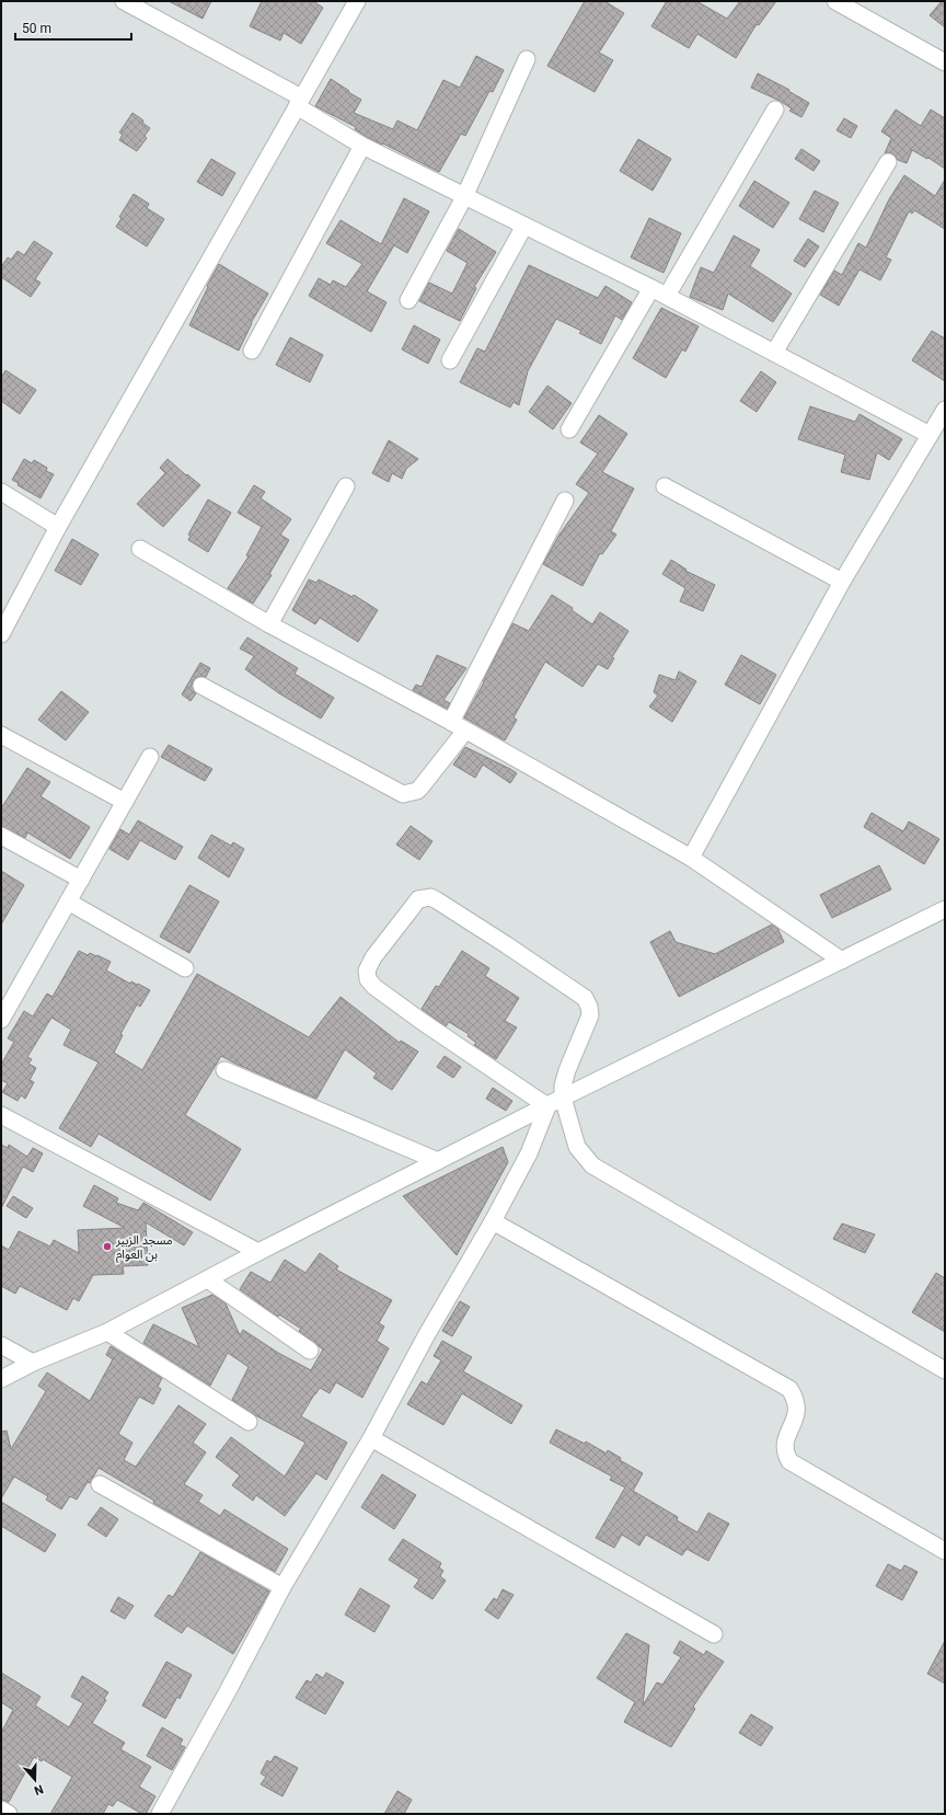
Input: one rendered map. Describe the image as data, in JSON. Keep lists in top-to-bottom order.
{
  "places": ["مسجد الزبير بن العوام"],
  "scale_bar": "50 m",
  "north": "bottom"
}
